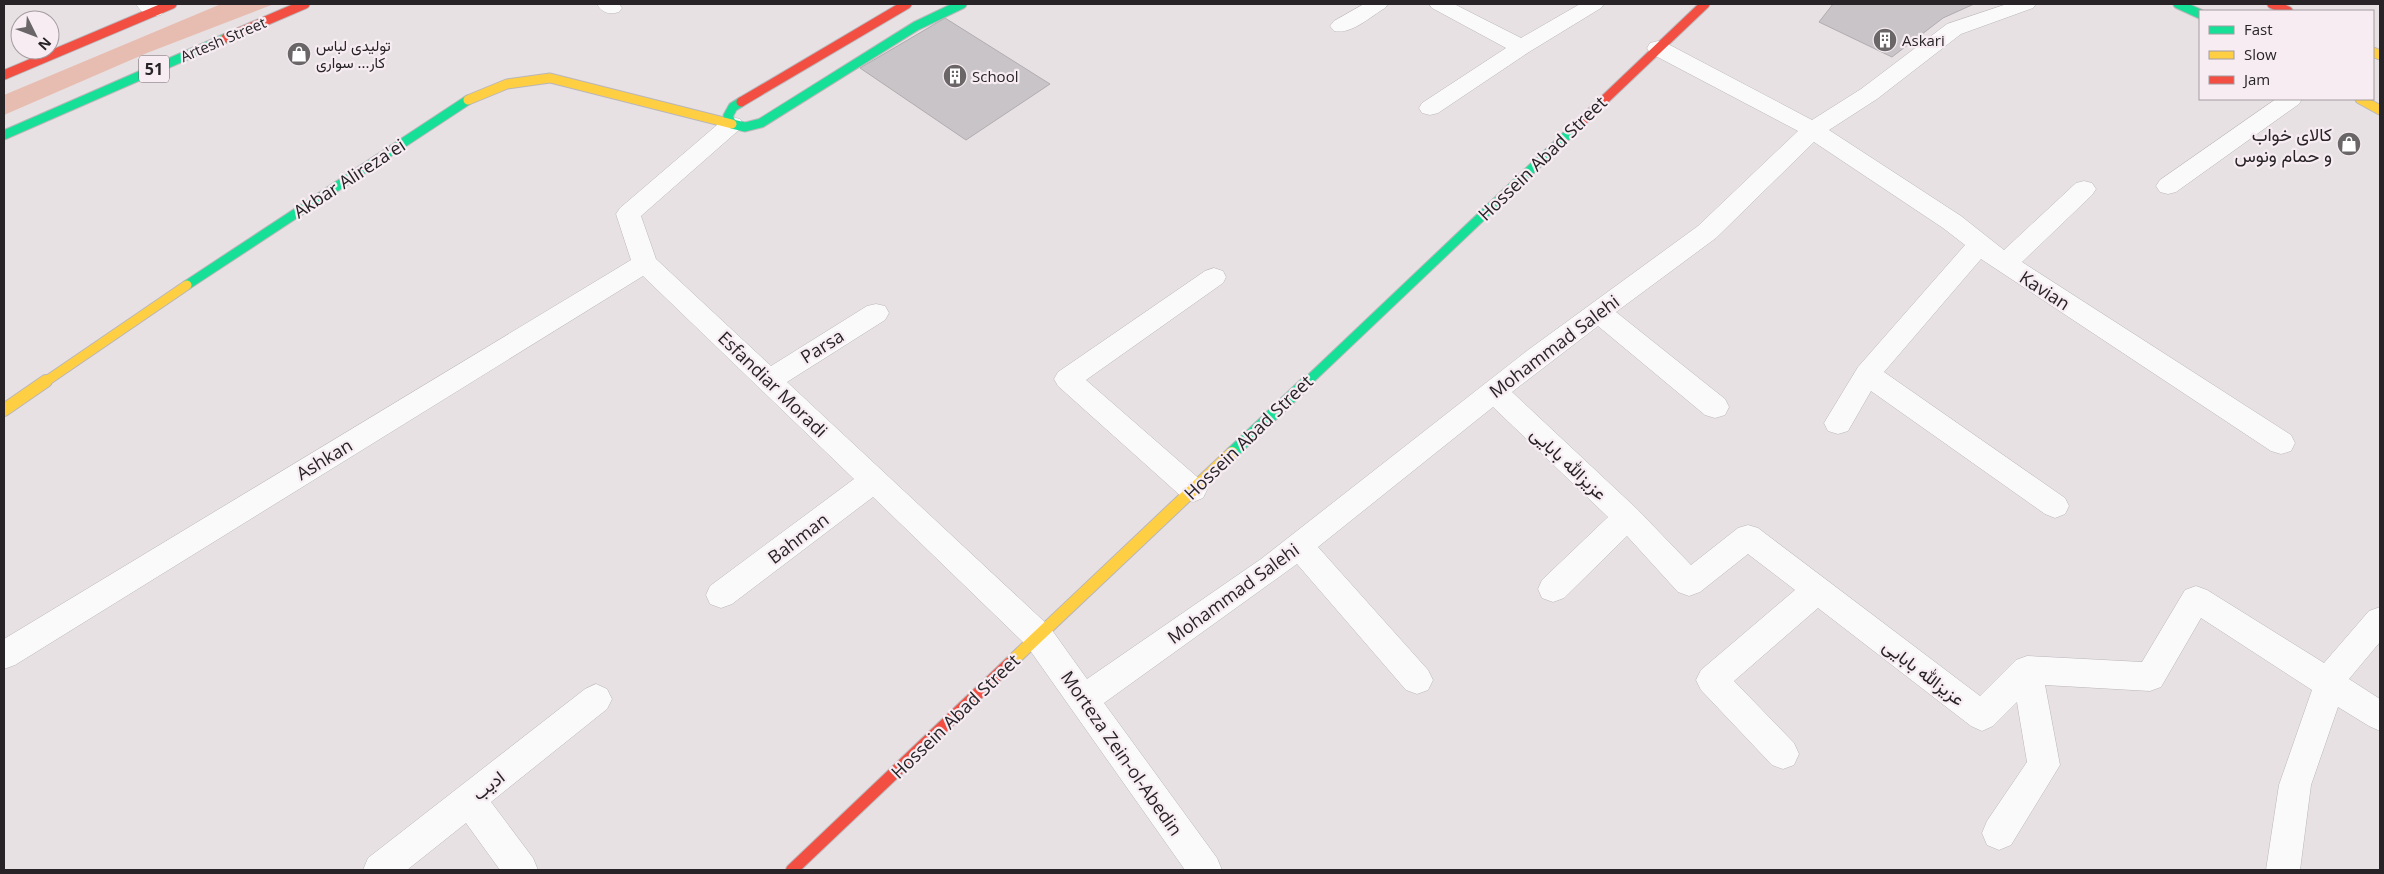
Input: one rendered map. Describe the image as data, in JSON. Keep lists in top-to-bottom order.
{
  "streets": {
    "main road": [
      "Artesh Street",
      "51",
      "Hossein Abad Street",
      "Akbar Alireza'ei"
    ],
    "street": [
      "Kavian",
      "Parsa",
      "Mohammad Salehi",
      "Esfandiar Moradi",
      "Ashkan",
      "عزیزالله بابایی",
      "Bahman",
      "Morteza Zein-ol-Abedin",
      "ادیب"
    ]
  },
  "crossings": [
    ["Hossein Abad Street", "Kavian"],
    ["Hossein Abad Street", "Esfandiar Moradi"],
    ["Hossein Abad Street", "Morteza Zein-ol-Abedin"],
    ["Akbar Alireza'ei", "Esfandiar Moradi"],
    ["Kavian", "Mohammad Salehi"],
    ["Parsa", "Esfandiar Moradi"],
    ["Mohammad Salehi", "عزیزالله بابایی"],
    ["Mohammad Salehi", "Morteza Zein-ol-Abedin"],
    ["Esfandiar Moradi", "Ashkan"],
    ["Esfandiar Moradi", "Bahman"],
    ["Esfandiar Moradi", "Morteza Zein-ol-Abedin"]
  ],
  "places": {
    "building": ["Askari", "School"],
    "shop": ["تولیدی لباس کار... سواری", "کالای خواب و حمام ونوس"]
  },
  "legend": ["Fast", "Slow", "Jam"],
  "north": "bottom right"
}
